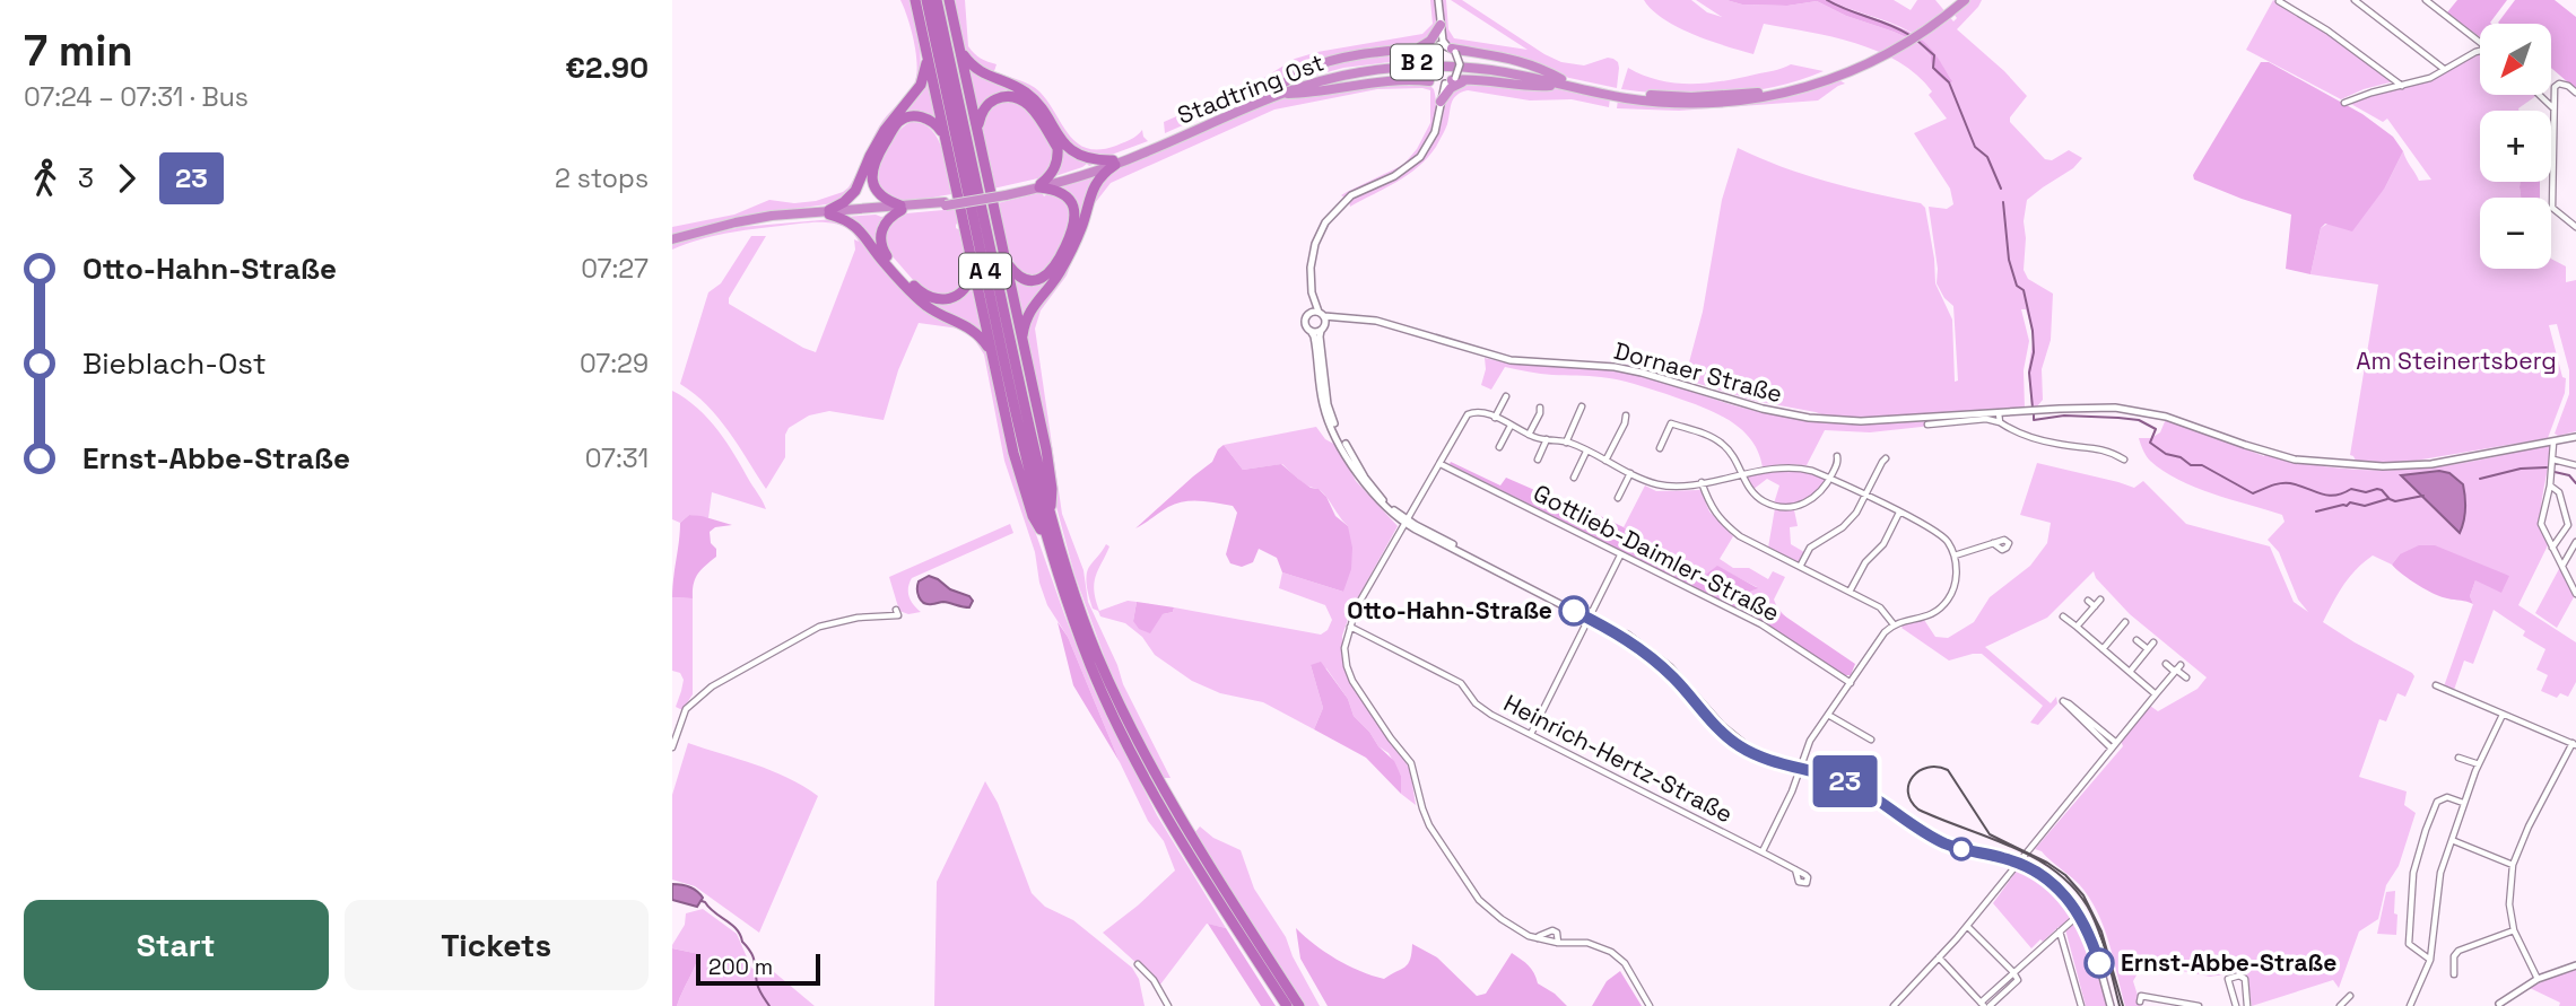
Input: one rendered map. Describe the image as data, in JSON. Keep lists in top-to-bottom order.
{
  "streets": {
    "highway": ["B 2", "Stadtring Ost", "A 4"],
    "main road": ["Dornaer Straße"],
    "street": ["Gottlieb-Daimler-Straße", "Heinrich-Hertz-Straße"]
  },
  "crossings": [
    ["B 2", "Stadtring Ost"]
  ],
  "parks": ["Am Steinertsberg"],
  "places": ["Otto-Hahn-Straße", "Ernst-Abbe-Straße"],
  "lines": ["bus line 23"],
  "scale_bar": "200 m",
  "north": "bottom left",
  "page": {
    "heading": ["7 min", "07:24 – 07:31 · Bus", "€2.90"],
    "on_map": "23",
    "map_buttons": ["+", "−"],
    "legs": ["3", "23", "2 stops"],
    "list": [
      {
        "name": "Otto-Hahn-Straße",
        "value": "07:27"
      },
      {
        "name": "Bieblach-Ost",
        "value": "07:29"
      },
      {
        "name": "Ernst-Abbe-Straße",
        "value": "07:31"
      }
    ],
    "buttons": ["Start", "Tickets"],
    "scale": "200 m"
  }
}
